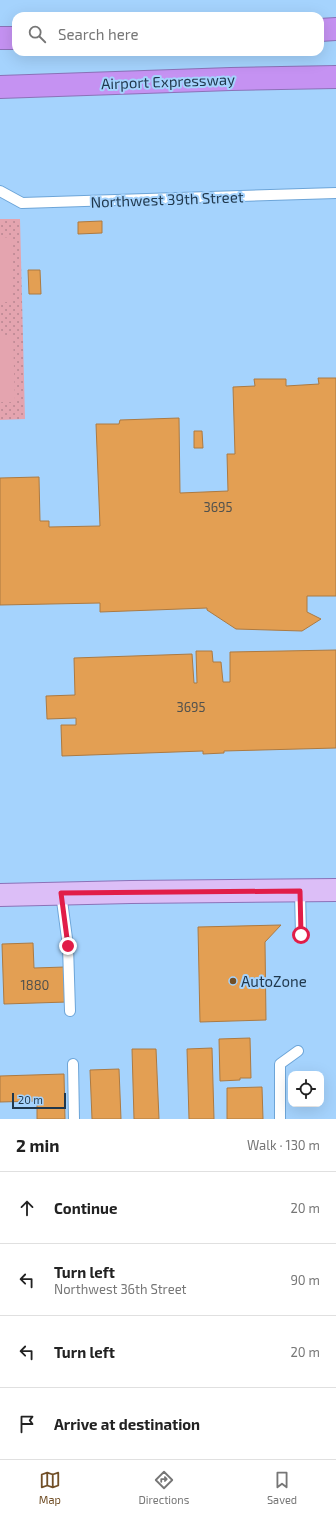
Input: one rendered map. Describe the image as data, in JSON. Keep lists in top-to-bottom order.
{
  "streets": {
    "highway": ["Airport Expressway"],
    "lane": ["Northwest 39th Street"]
  },
  "places": ["AutoZone"],
  "house_numbers": ["3695", "3695", "1880"],
  "scale_bar": "20 m",
  "page": {
    "search": "Search here",
    "scale": "20 m",
    "heading": ["2 min", "Walk · 130 m"],
    "list": [
      ["Continue", "20 m"],
      ["Turn left", "Northwest 36th Street", "90 m"],
      ["Turn left", "20 m"],
      "Arrive at destination"
    ],
    "nav": ["Map", "Directions", "Saved"]
  }
}
